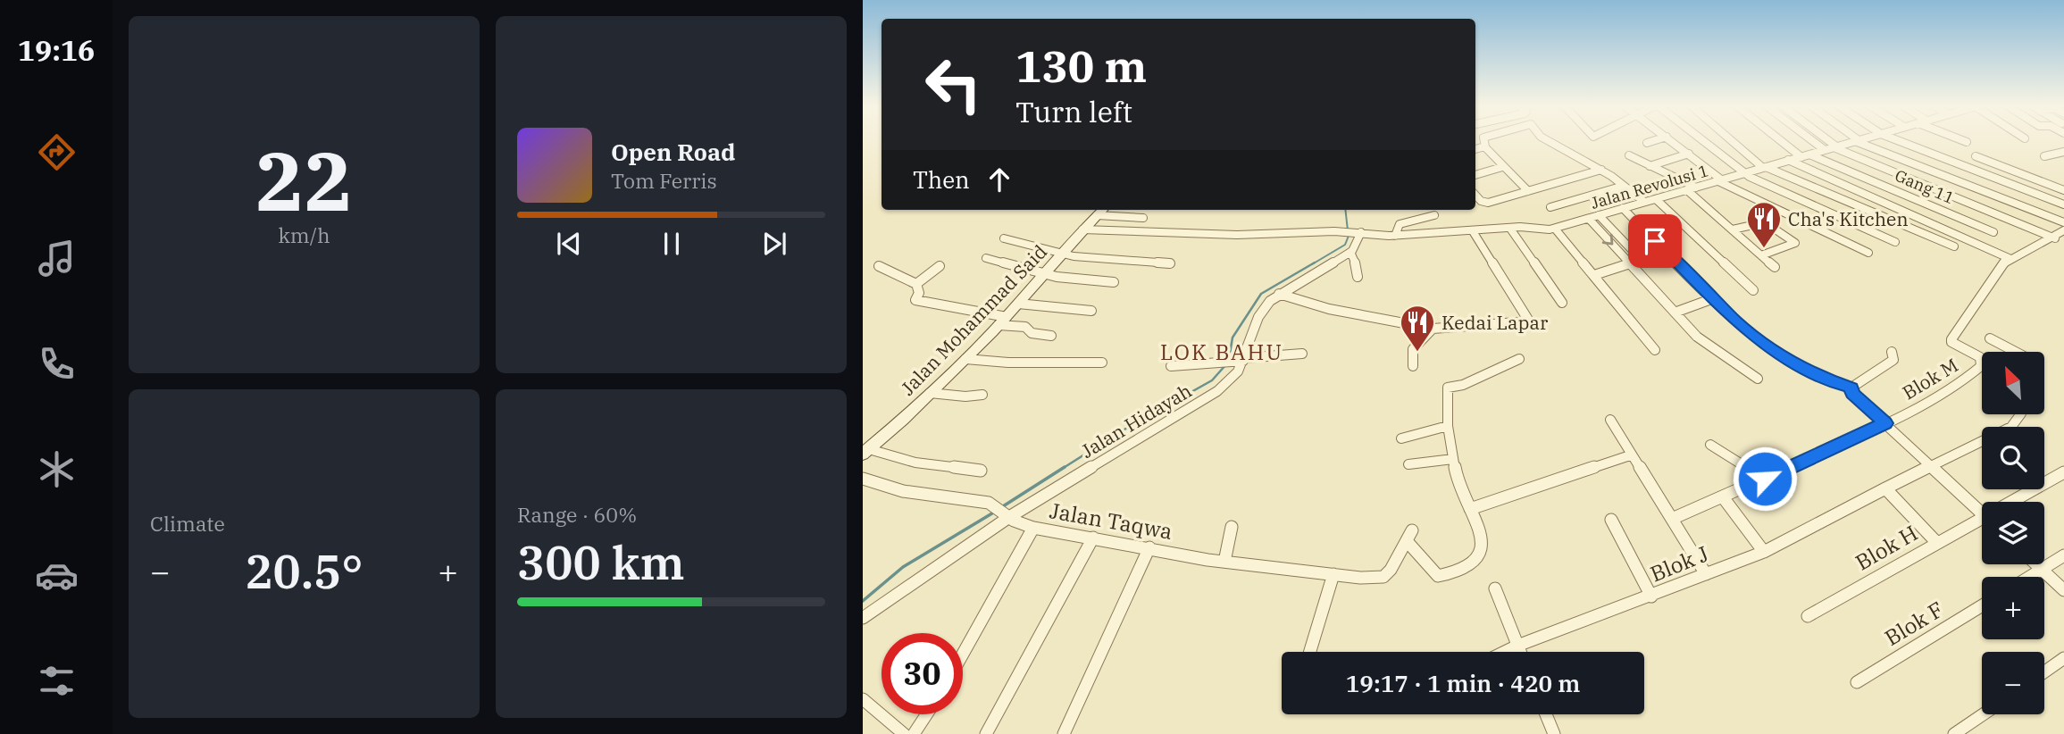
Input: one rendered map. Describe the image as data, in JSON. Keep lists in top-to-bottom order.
{
  "streets": {
    "street": [
      "Jalan Revolusi 1",
      "Gang 11",
      "Jalan Mohammad Said",
      "Blok M",
      "Jalan Hidayah",
      "Jalan Taqwa",
      "Blok H",
      "Blok J",
      "Blok F"
    ]
  },
  "crossings": [
    ["Jalan Revolusi 1", "Gang 11"],
    ["Jalan Revolusi 1", "Jalan Mohammad Said"],
    ["Jalan Hidayah", "Jalan Taqwa"]
  ],
  "districts": ["LOK BAHU"],
  "places": {
    "restaurant": ["Cha's Kitchen", "Kedai Lapar"]
  },
  "north": "top left",
  "page": {
    "tabs": "19:16",
    "tile": [
      ["22", "km/h"],
      "Climate",
      ["Range · 60%", "300 km"]
    ],
    "turn": ["130 m", "Turn left"],
    "song": ["Open Road", "Tom Ferris"],
    "then": "Then",
    "map_buttons": ["+", "−"],
    "heat": ["−", "20.5°", "+"],
    "limit": "30",
    "trip": "19:17 · 1 min · 420 m"
  }
}
